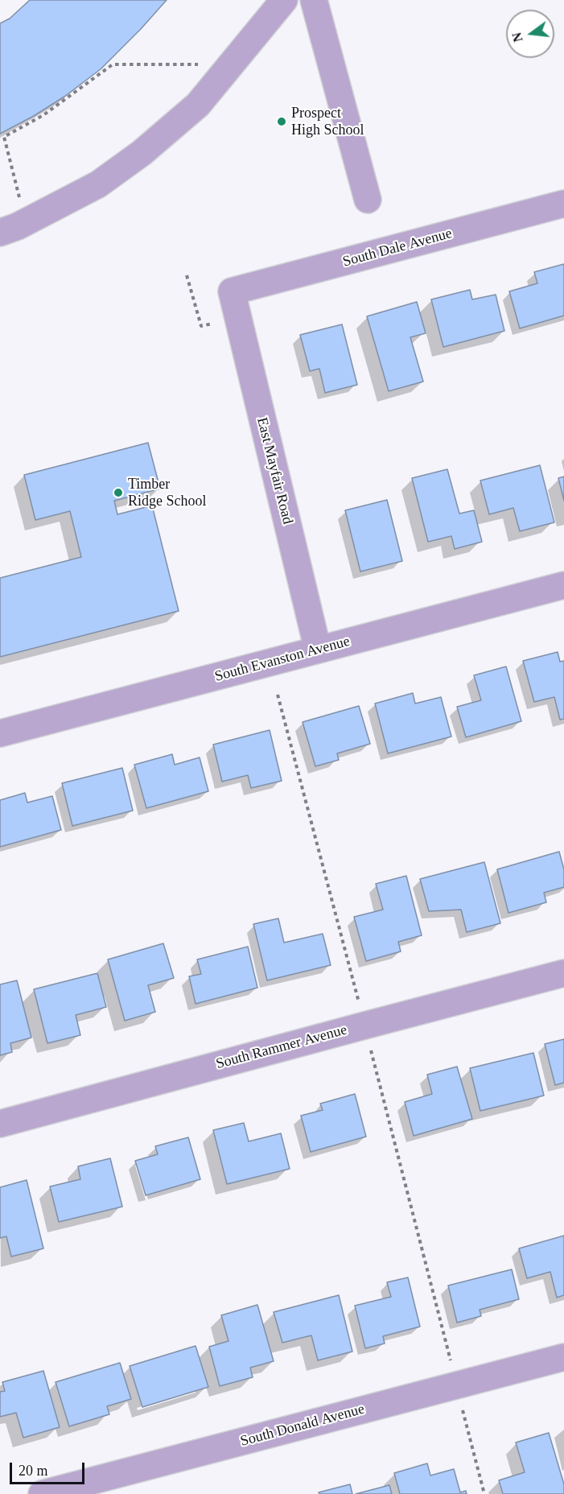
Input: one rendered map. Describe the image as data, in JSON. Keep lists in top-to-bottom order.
{
  "streets": {
    "street": [
      "South Dale Avenue",
      "East Mayfair Road",
      "South Evanston Avenue",
      "South Rammer Avenue",
      "South Donald Avenue"
    ]
  },
  "crossings": [
    ["South Dale Avenue", "East Mayfair Road"],
    ["East Mayfair Road", "South Evanston Avenue"]
  ],
  "places": ["Prospect High School", "Timber Ridge School"],
  "scale_bar": "20 m",
  "north": "left"
}
